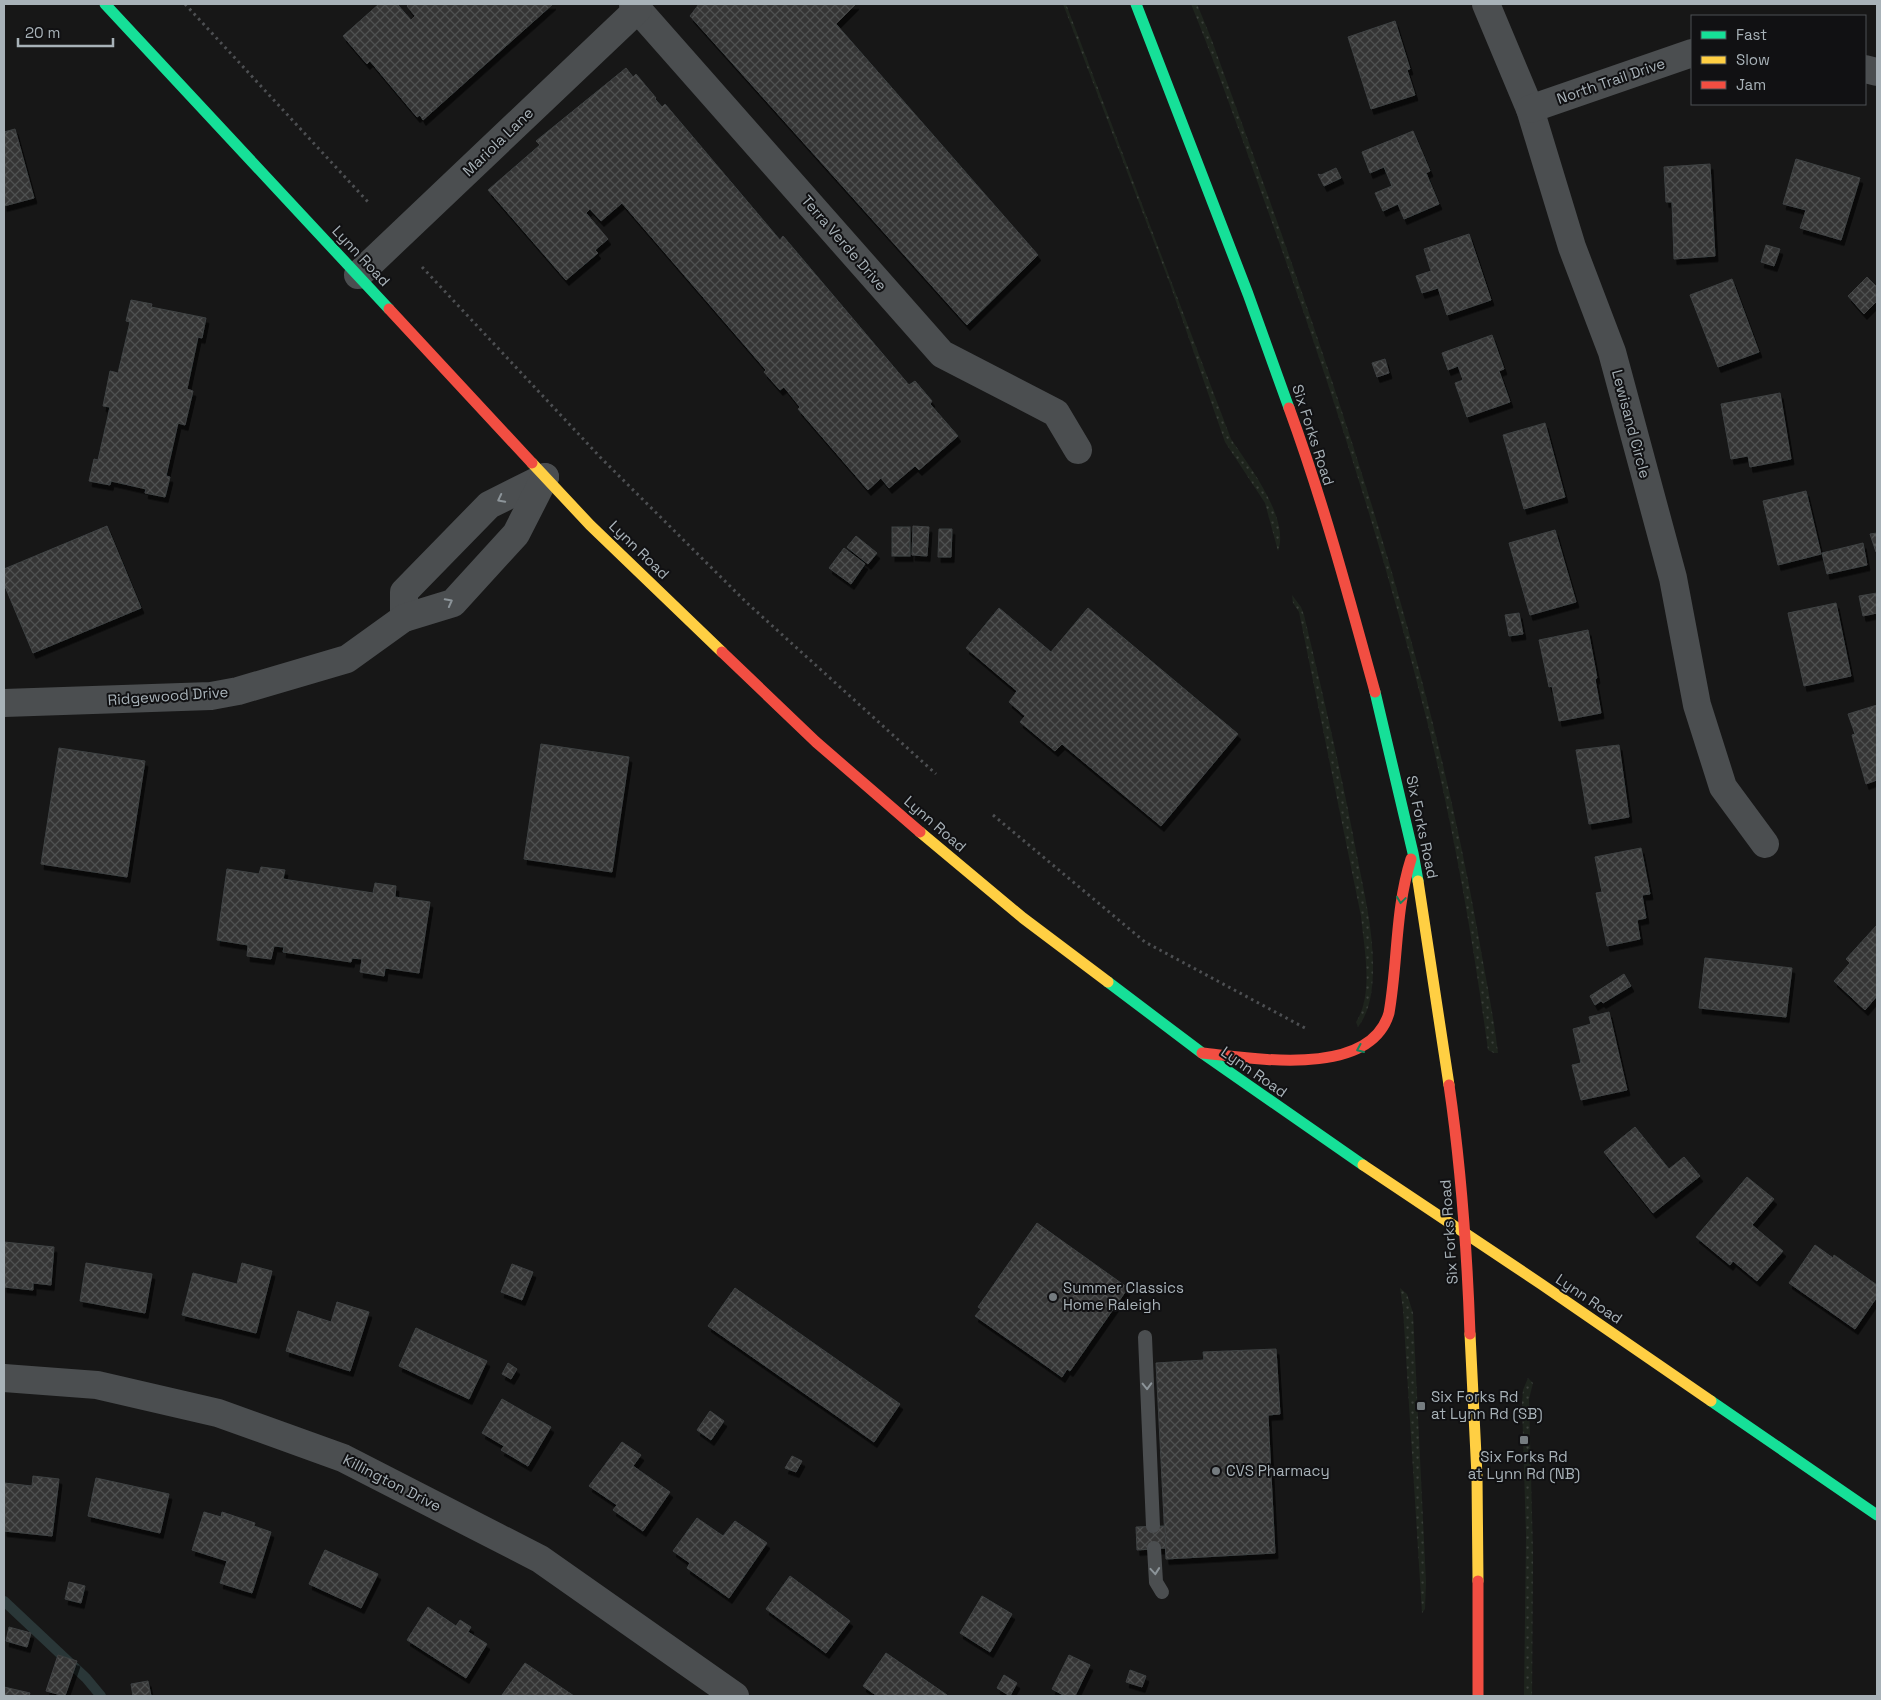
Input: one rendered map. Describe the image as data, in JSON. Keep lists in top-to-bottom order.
{
  "streets": {
    "main road": ["Lynn Road", "Six Forks Road"],
    "street": [
      "North Trail Drive",
      "Mariola Lane",
      "Terra Verde Drive",
      "Lewisand Circle",
      "Ridgewood Drive",
      "Killington Drive"
    ]
  },
  "crossings": [
    ["North Trail Drive", "Lewisand Circle"],
    ["Mariola Lane", "Terra Verde Drive"],
    ["Mariola Lane", "Lynn Road"],
    ["Lynn Road", "Six Forks Road"],
    ["Lynn Road", "Ridgewood Drive"]
  ],
  "places": {
    "other": ["Summer Classics Home Raleigh", "CVS Pharmacy"],
    "transit": ["Six Forks Rd at Lynn Rd (SB)", "Six Forks Rd at Lynn Rd (NB)"]
  },
  "legend": ["Fast", "Slow", "Jam"],
  "scale_bar": "20 m"
}
